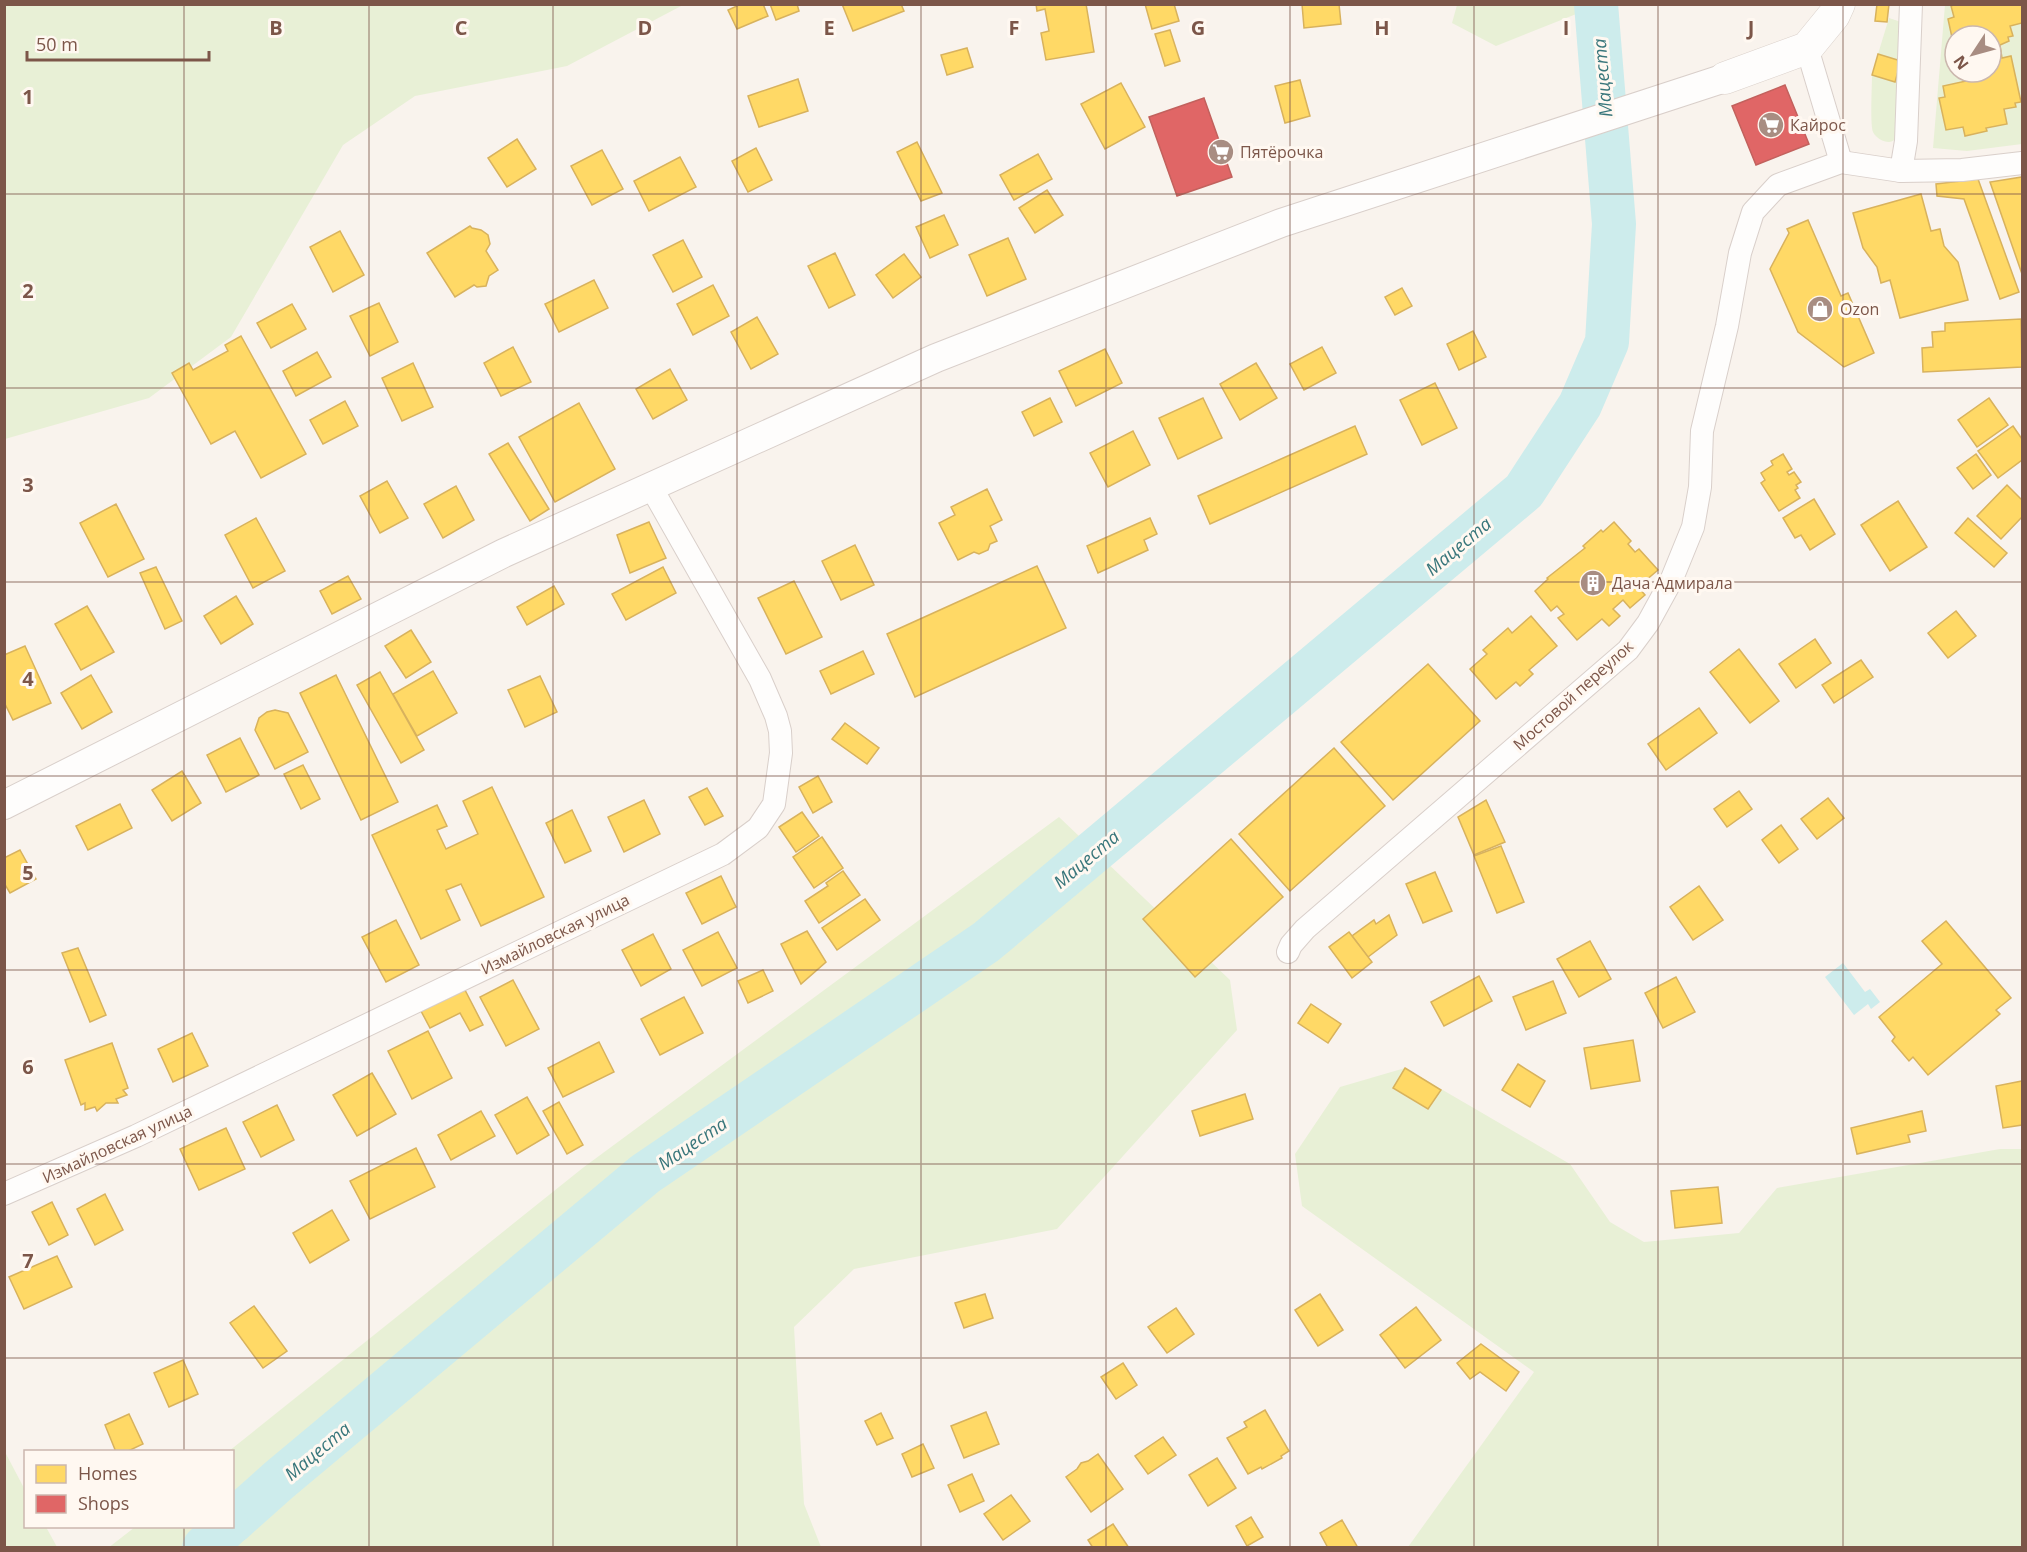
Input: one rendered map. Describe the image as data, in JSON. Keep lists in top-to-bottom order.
{
  "streets": {
    "street": ["Мостовой переулок", "Измайловская улица"]
  },
  "water": ["Мацеста"],
  "places": {
    "supermarket": ["Кайрос", "Пятёрочка"],
    "shop": ["Ozon"],
    "building": ["Дача Адмирала"]
  },
  "legend": ["Homes", "Shops"],
  "scale_bar": "50 m",
  "north": "bottom left",
  "grid": {
    "columns": [
      "B",
      "C",
      "D",
      "E",
      "F",
      "G",
      "H",
      "I",
      "J"
    ],
    "rows": [
      "1",
      "2",
      "3",
      "4",
      "5",
      "6",
      "7"
    ]
  }
}
